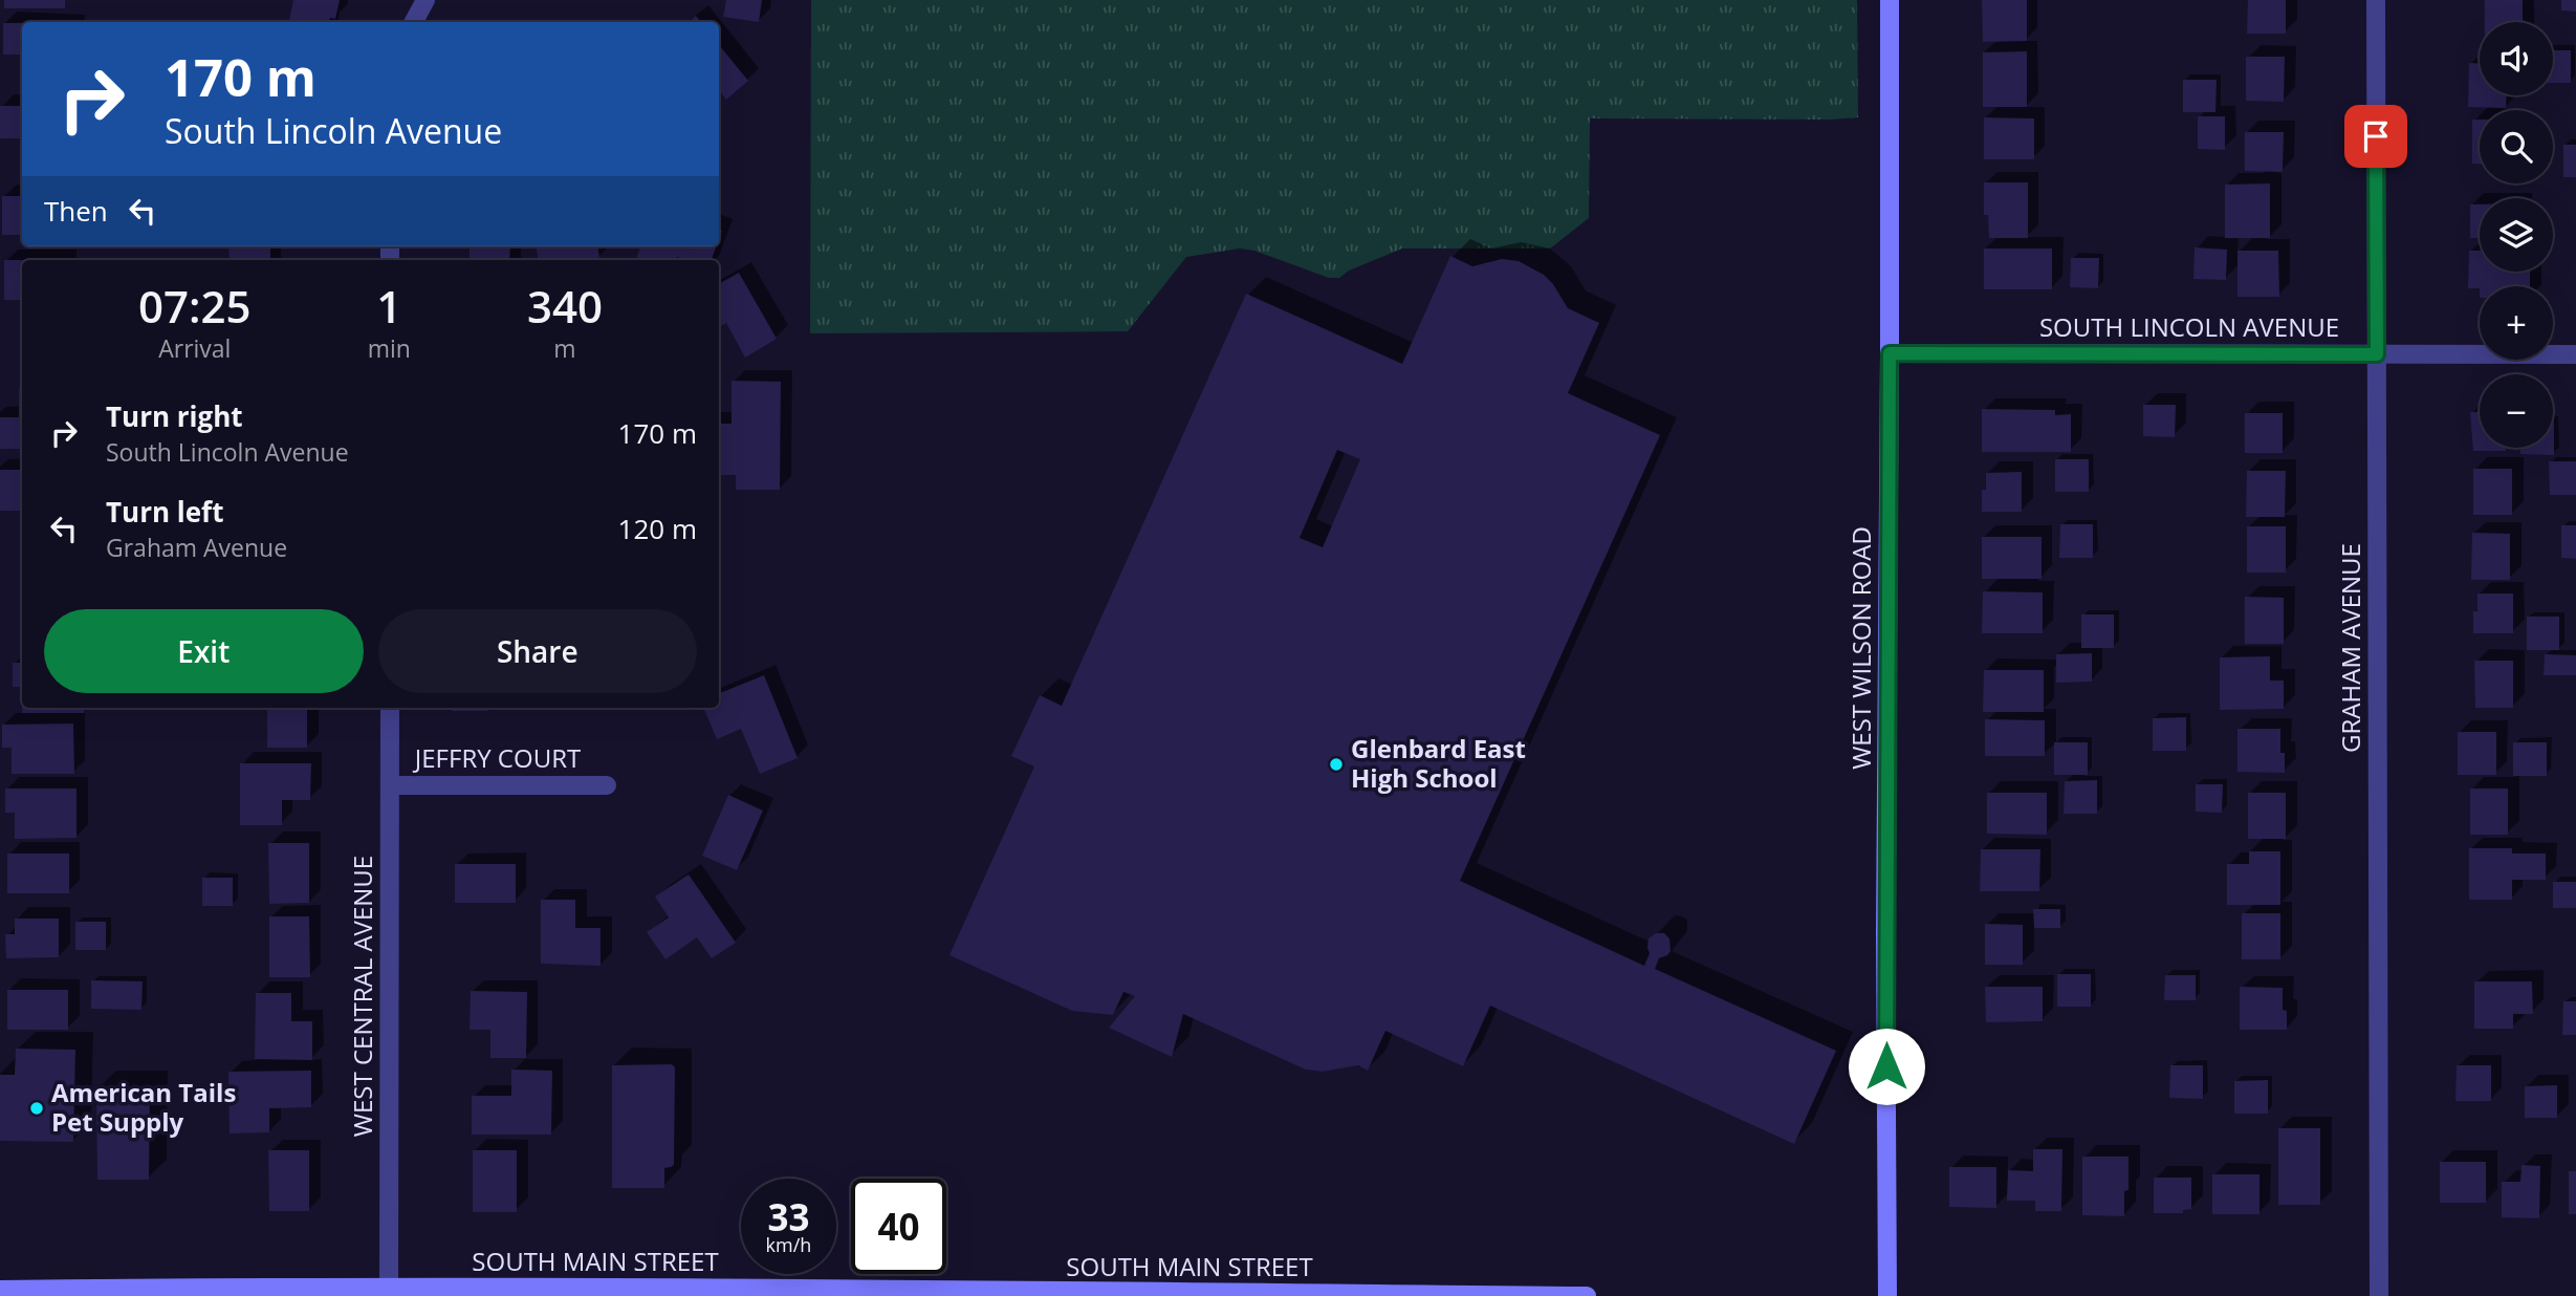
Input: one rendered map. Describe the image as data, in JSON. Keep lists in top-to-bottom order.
{
  "streets": {
    "main road": ["WEST WILSON ROAD", "SOUTH MAIN STREET"],
    "street": [
      "SOUTH LINCOLN AVENUE",
      "GRAHAM AVENUE",
      "JEFFRY COURT",
      "WEST CENTRAL AVENUE"
    ]
  },
  "crossings": [
    ["SOUTH LINCOLN AVENUE", "WEST WILSON ROAD"],
    ["SOUTH LINCOLN AVENUE", "GRAHAM AVENUE"],
    ["JEFFRY COURT", "WEST CENTRAL AVENUE"],
    ["WEST CENTRAL AVENUE", "SOUTH MAIN STREET"]
  ],
  "places": ["Glenbard East High School", "American Tails Pet Supply"],
  "page": {
    "map_buttons": ["+", "−"],
    "turn": ["170 m", "South Lincoln Avenue"],
    "then": "Then",
    "eta": [
      "07:25",
      "Arrival",
      "1",
      "min",
      "340",
      "m"
    ],
    "list": [
      {
        "name": "Turn right",
        "note": "South Lincoln Avenue",
        "value": "170 m"
      },
      {
        "name": "Turn left",
        "note": "Graham Avenue",
        "value": "120 m"
      }
    ],
    "buttons": ["Exit", "Share"],
    "speed": "33 km/h",
    "limit": "40"
  }
}
